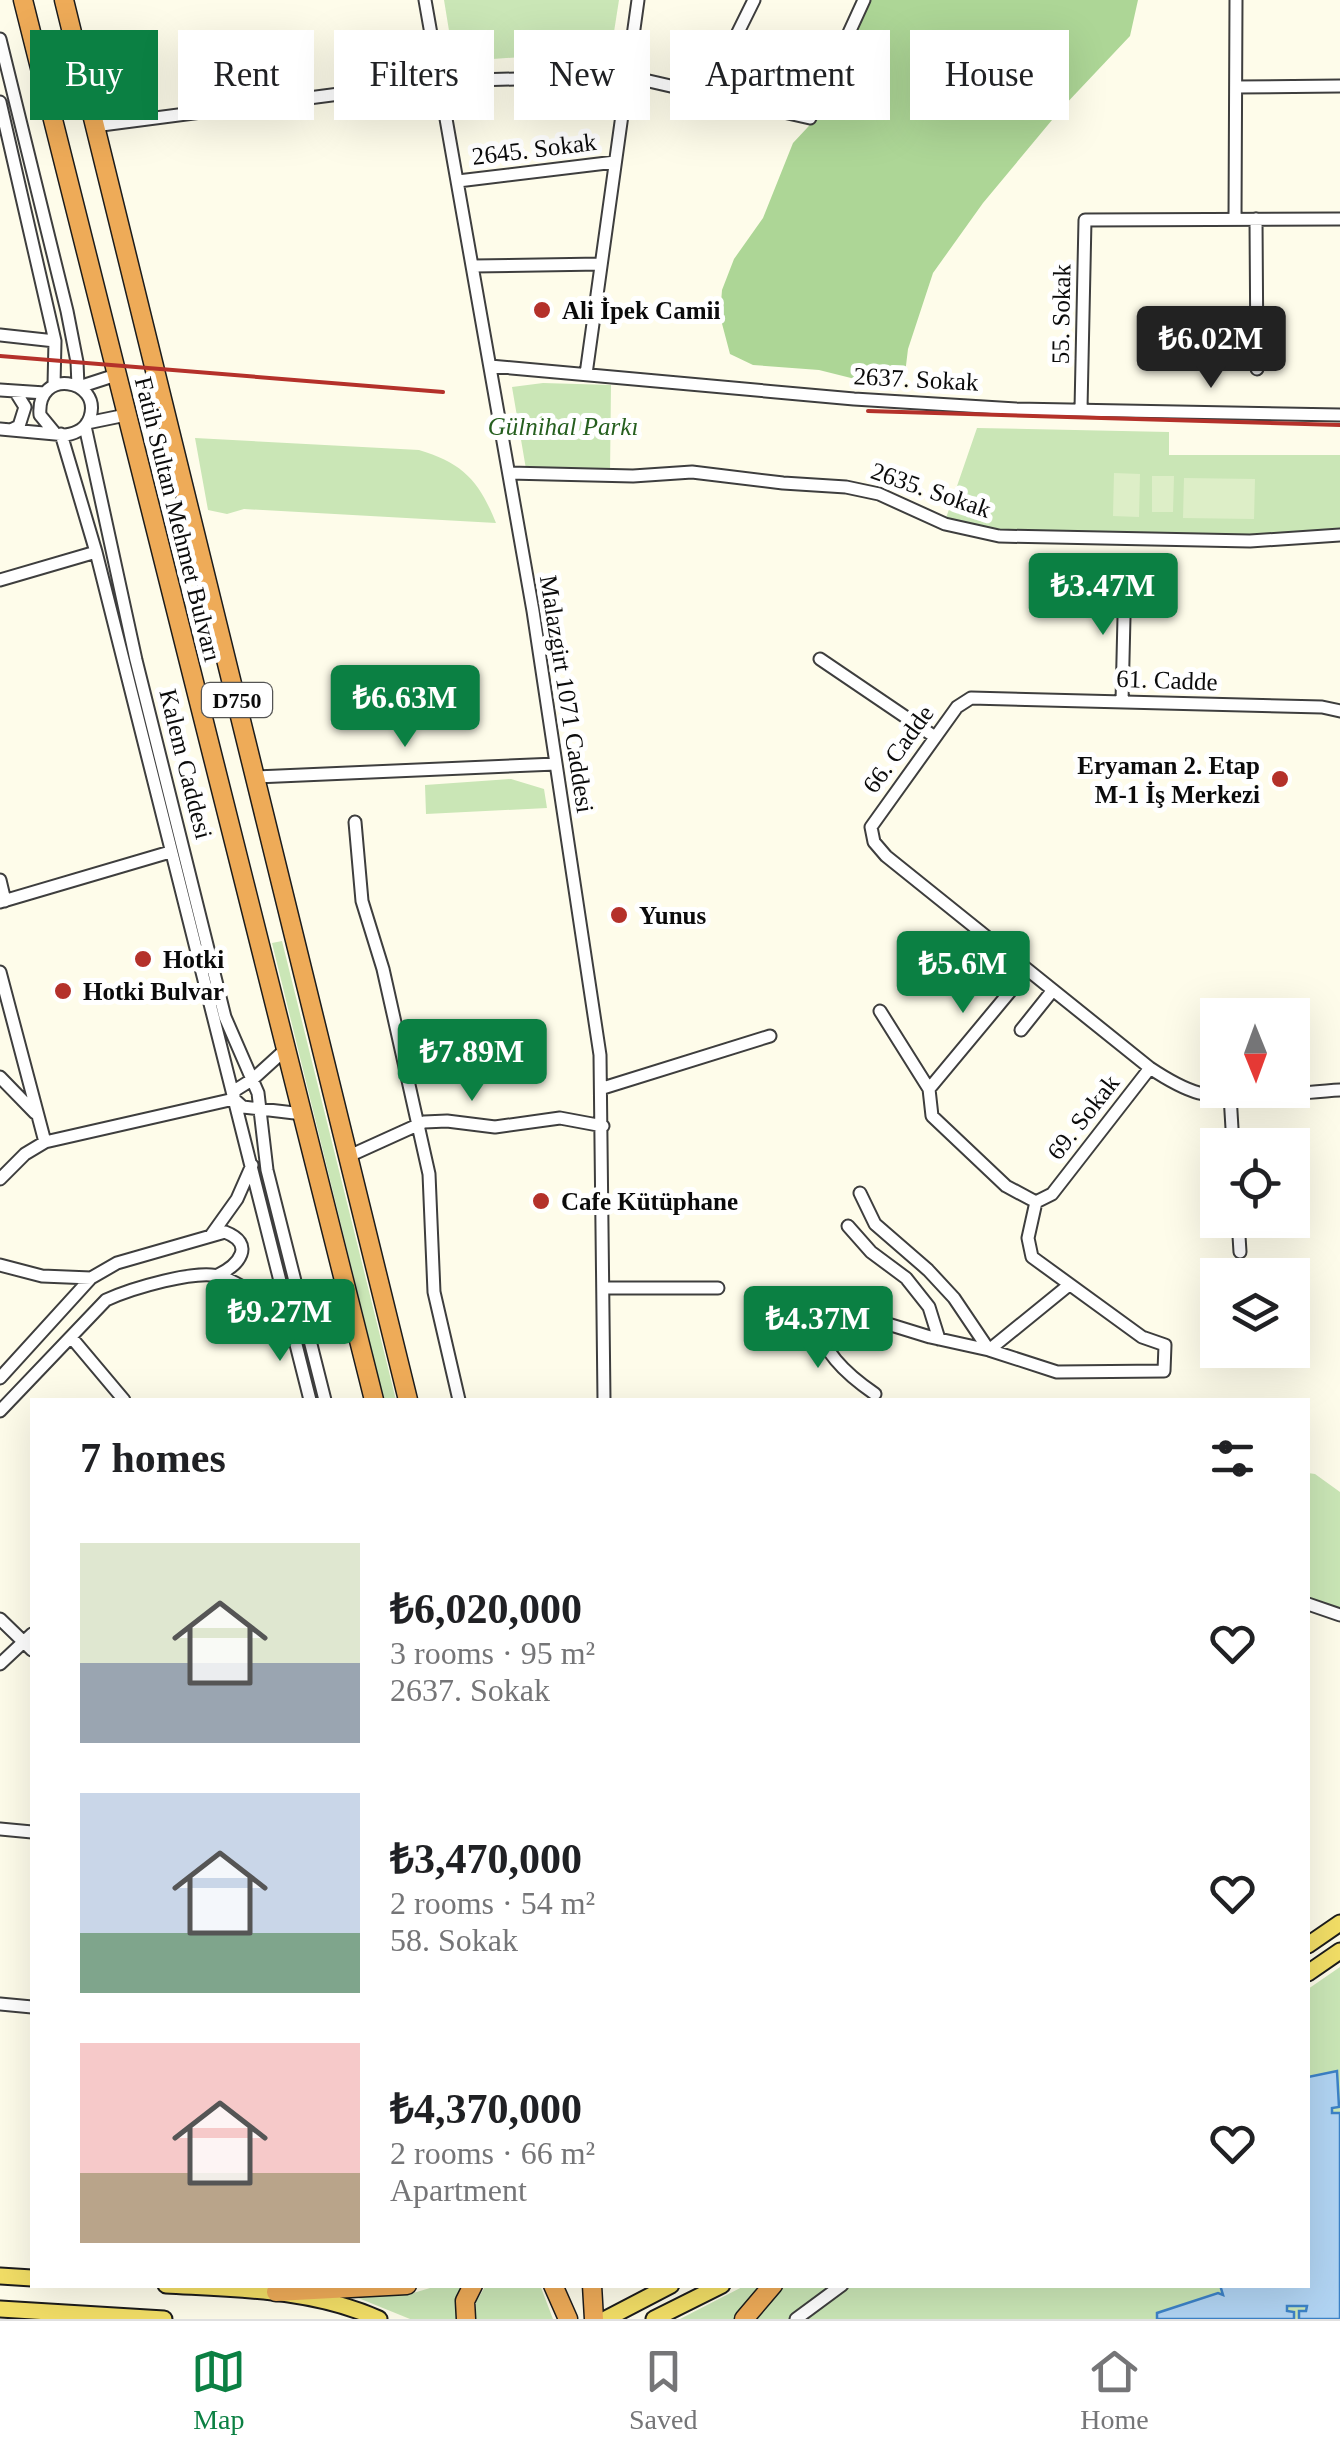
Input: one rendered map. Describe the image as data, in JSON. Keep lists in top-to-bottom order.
{
  "streets": {
    "highway": ["Fatih Sultan Mehmet Bulvarı", "D750"],
    "street": [
      "2645. Sokak",
      "55. Sokak",
      "2637. Sokak",
      "2635. Sokak",
      "61. Cadde",
      "Malazgirt 1071 Caddesi",
      "66. Cadde",
      "Kalem Caddesi",
      "69. Sokak"
    ]
  },
  "crossings": [
    ["2645. Sokak", "Malazgirt 1071 Caddesi"],
    ["55. Sokak", "2637. Sokak"],
    ["2637. Sokak", "Malazgirt 1071 Caddesi"],
    ["2635. Sokak", "Malazgirt 1071 Caddesi"],
    ["61. Cadde", "66. Cadde"],
    ["66. Cadde", "69. Sokak"]
  ],
  "parks": ["Gülnihal Parkı"],
  "places": [
    "Ali İpek Camii",
    "Eryaman 2. Etap M-1 İş Merkezi",
    "Yunus",
    "Hotki",
    "Hotki Bulvar",
    "Cafe Kütüphane"
  ],
  "north": "bottom",
  "page": {
    "chip": [
      "Buy",
      "Rent",
      "Filters",
      "New",
      "Apartment",
      "House"
    ],
    "price": [
      "₺6.02M",
      "₺3.47M",
      "₺6.63M",
      "₺5.6M",
      "₺7.89M",
      "₺9.27M",
      "₺4.37M"
    ],
    "heading": "7 homes",
    "list": [
      {
        "name": "₺6,020,000",
        "note": "3 rooms · 95 m² · 2637. Sokak"
      },
      {
        "name": "₺3,470,000",
        "note": "2 rooms · 54 m² · 58. Sokak"
      },
      {
        "name": "₺4,370,000",
        "note": "2 rooms · 66 m² · Apartment"
      }
    ],
    "tabs": ["Map", "Saved", "Home"]
  }
}
